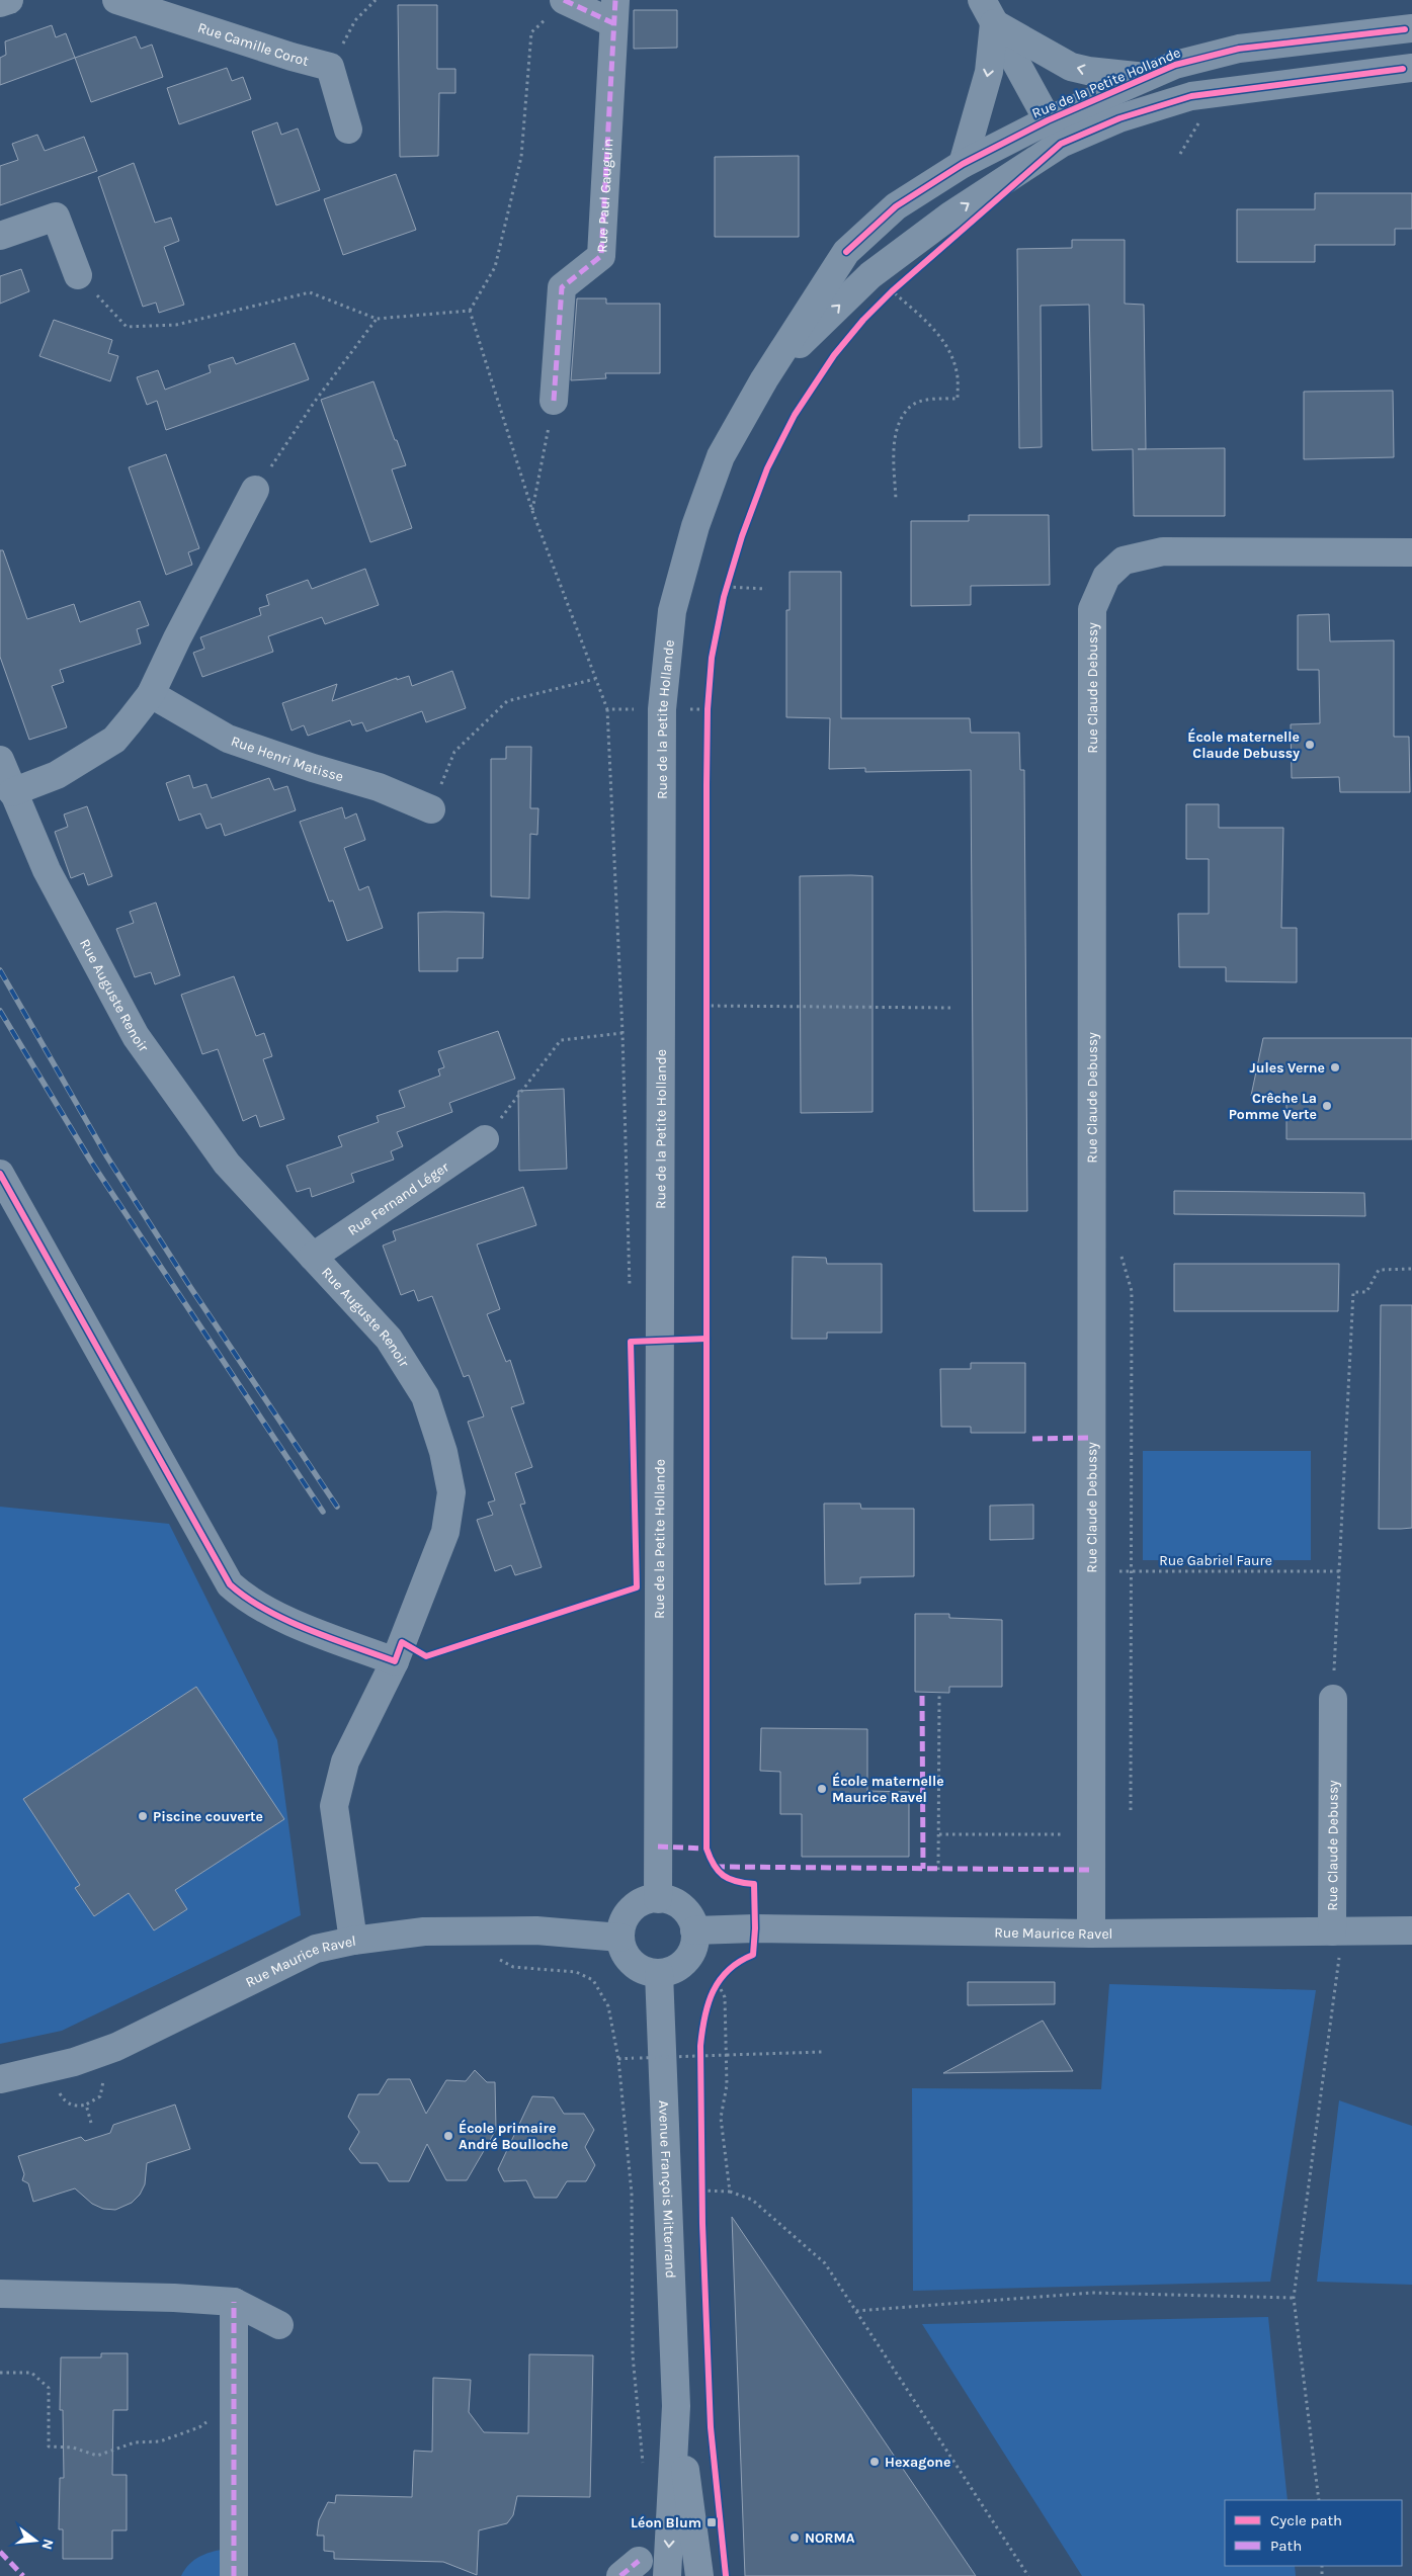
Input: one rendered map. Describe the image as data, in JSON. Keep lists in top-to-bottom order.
{
  "streets": {
    "street": [
      "Rue Camille Corot",
      "Rue de la Petite Hollande",
      "Rue Paul Gauguin",
      "Rue Claude Debussy",
      "Rue Henri Matisse",
      "Rue Auguste Renoir",
      "Rue Fernand Léger",
      "Rue Maurice Ravel",
      "Avenue François Mitterrand"
    ],
    "path": ["Rue Gabriel Faure"]
  },
  "crossings": [
    ["Rue de la Petite Hollande", "Rue Maurice Ravel"],
    ["Rue de la Petite Hollande", "Avenue François Mitterrand"],
    ["Rue Claude Debussy", "Rue Gabriel Faure"],
    ["Rue Claude Debussy", "Rue Maurice Ravel"],
    ["Rue Auguste Renoir", "Rue Fernand Léger"],
    ["Rue Auguste Renoir", "Rue Maurice Ravel"],
    ["Rue Maurice Ravel", "Avenue François Mitterrand"]
  ],
  "places": {
    "other": [
      "École maternelle Claude Debussy",
      "Jules Verne",
      "Crêche La Pomme Verte",
      "École maternelle Maurice Ravel",
      "Piscine couverte",
      "École primaire André Boulloche",
      "Hexagone",
      "NORMA"
    ],
    "transit": ["Léon Blum"]
  },
  "legend": ["Cycle path", "Path"],
  "north": "right"
}
